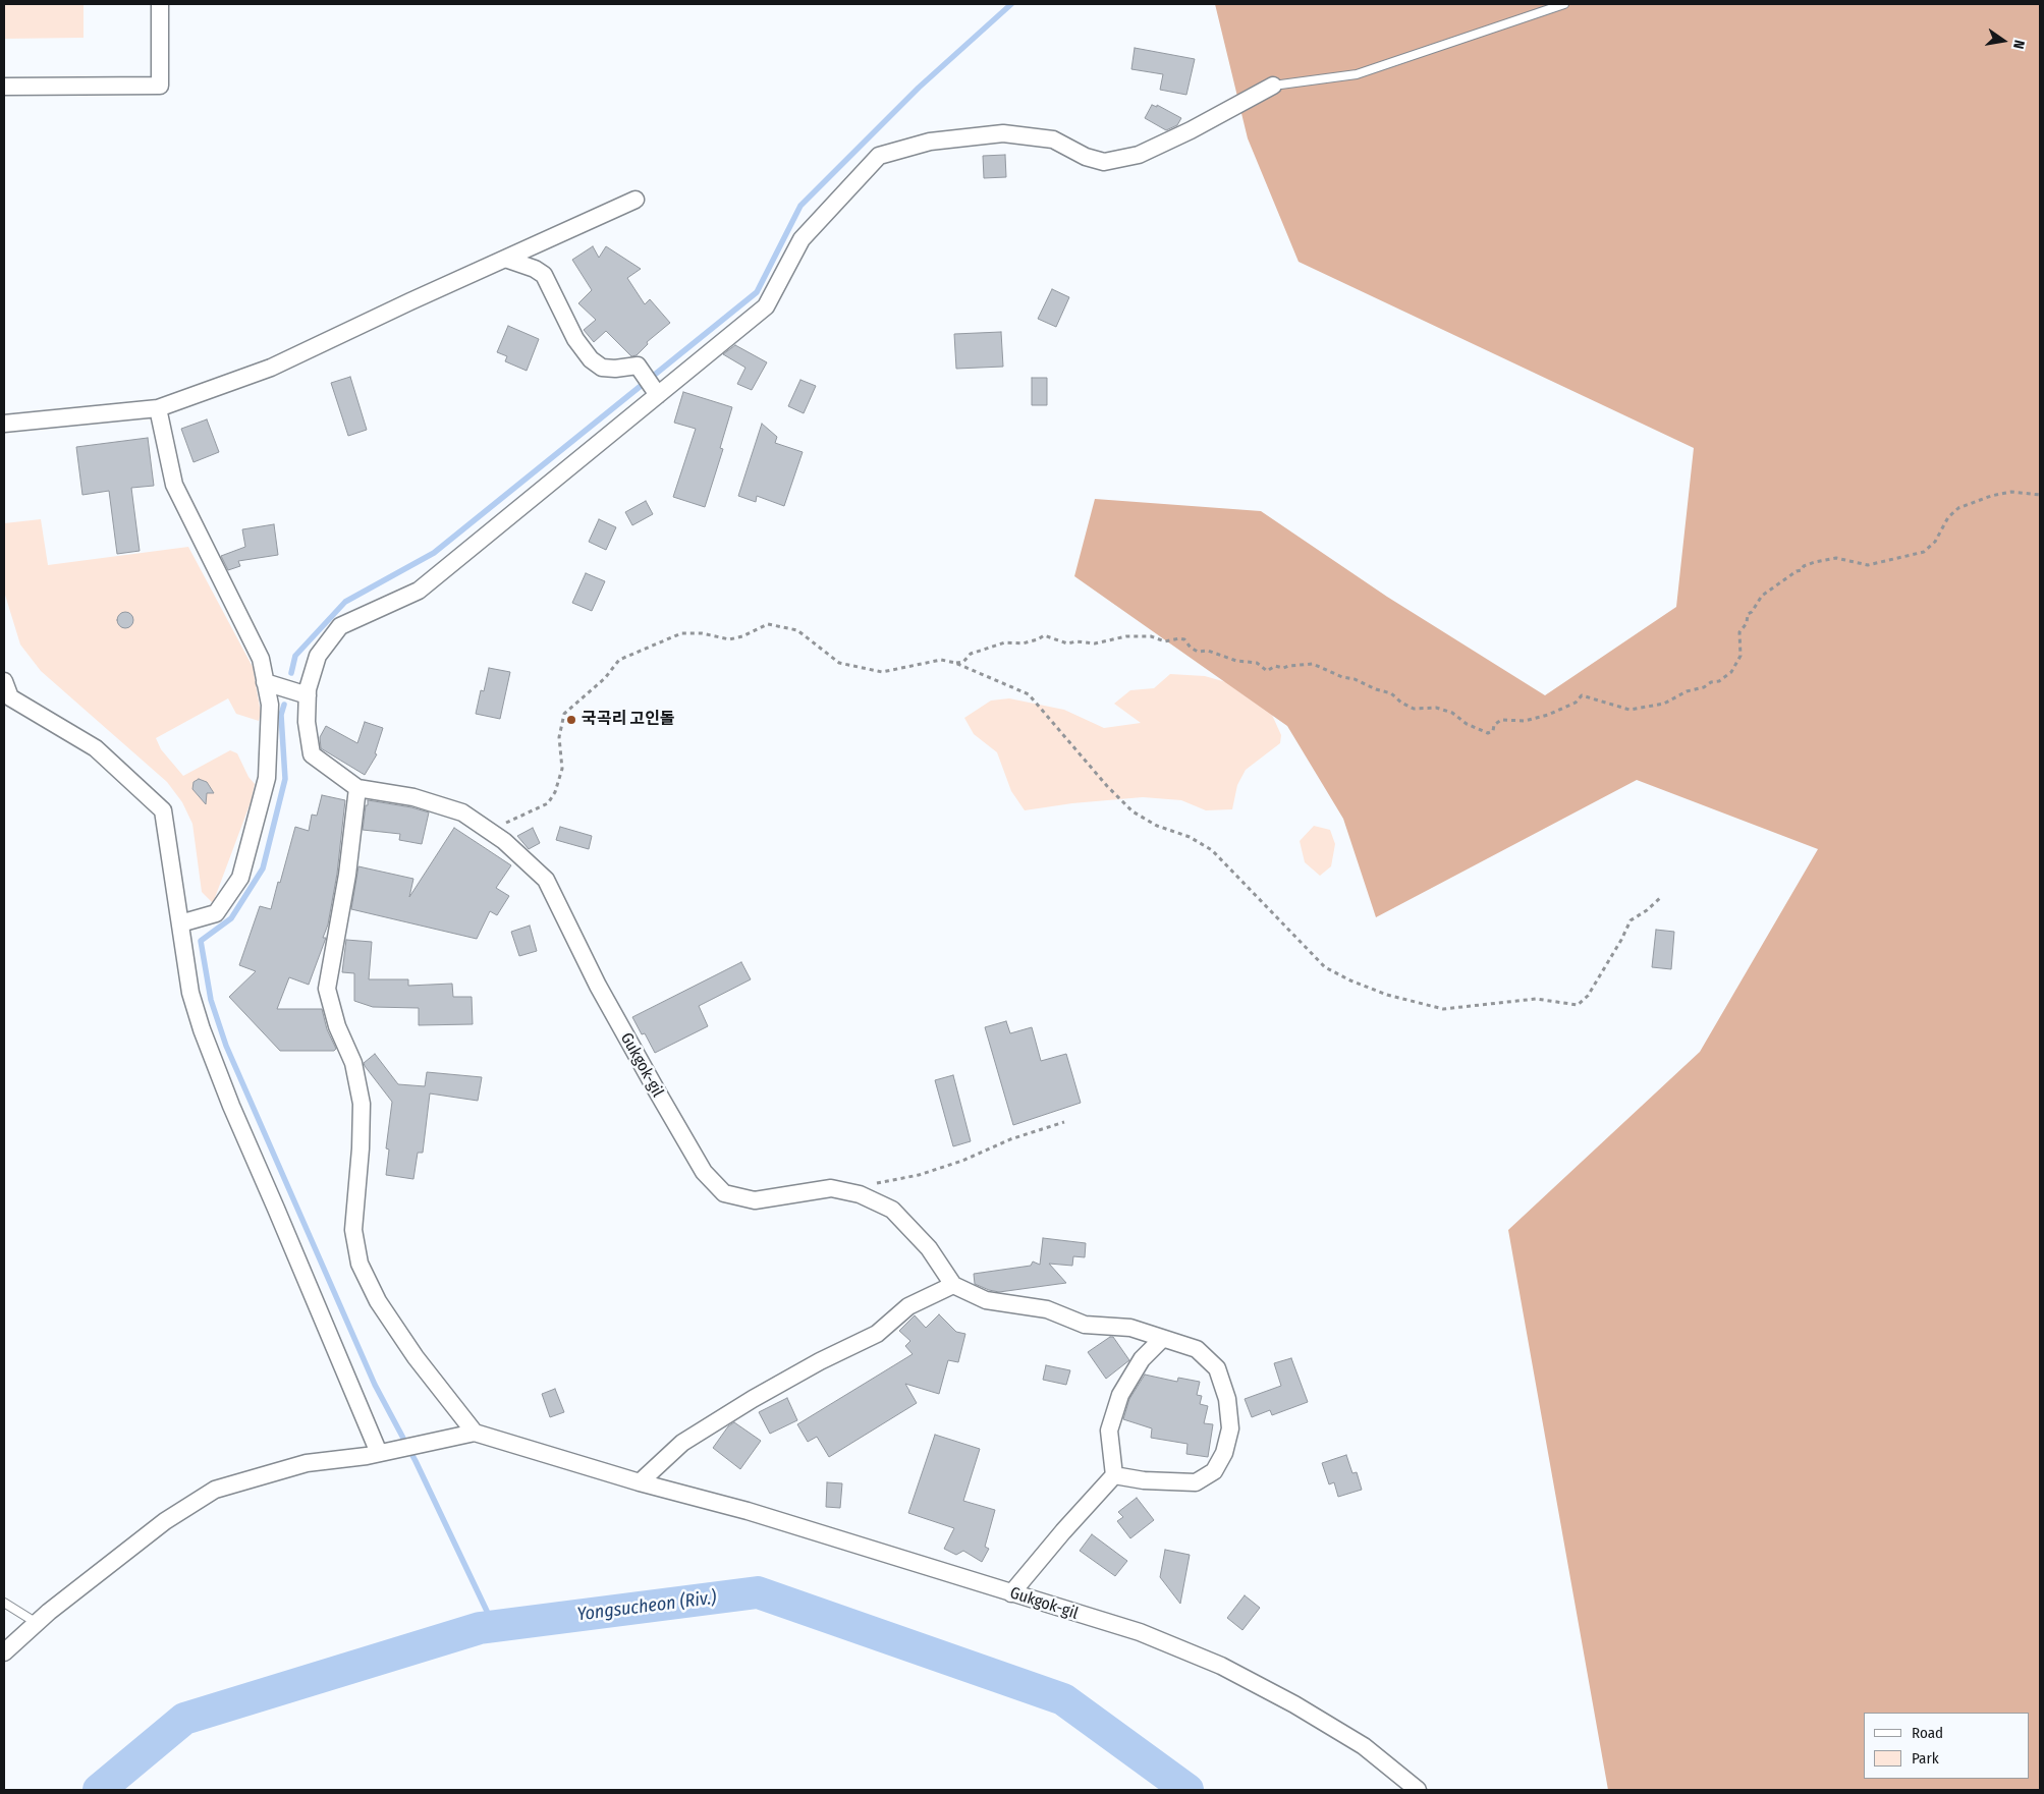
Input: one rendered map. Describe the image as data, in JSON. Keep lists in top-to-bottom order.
{
  "streets": {
    "street": ["Gukgok-gil"]
  },
  "water": ["Yongsucheon (Riv.)"],
  "places": ["국곡리 고인돌"],
  "legend": ["Road", "Park"],
  "north": "right"
}
